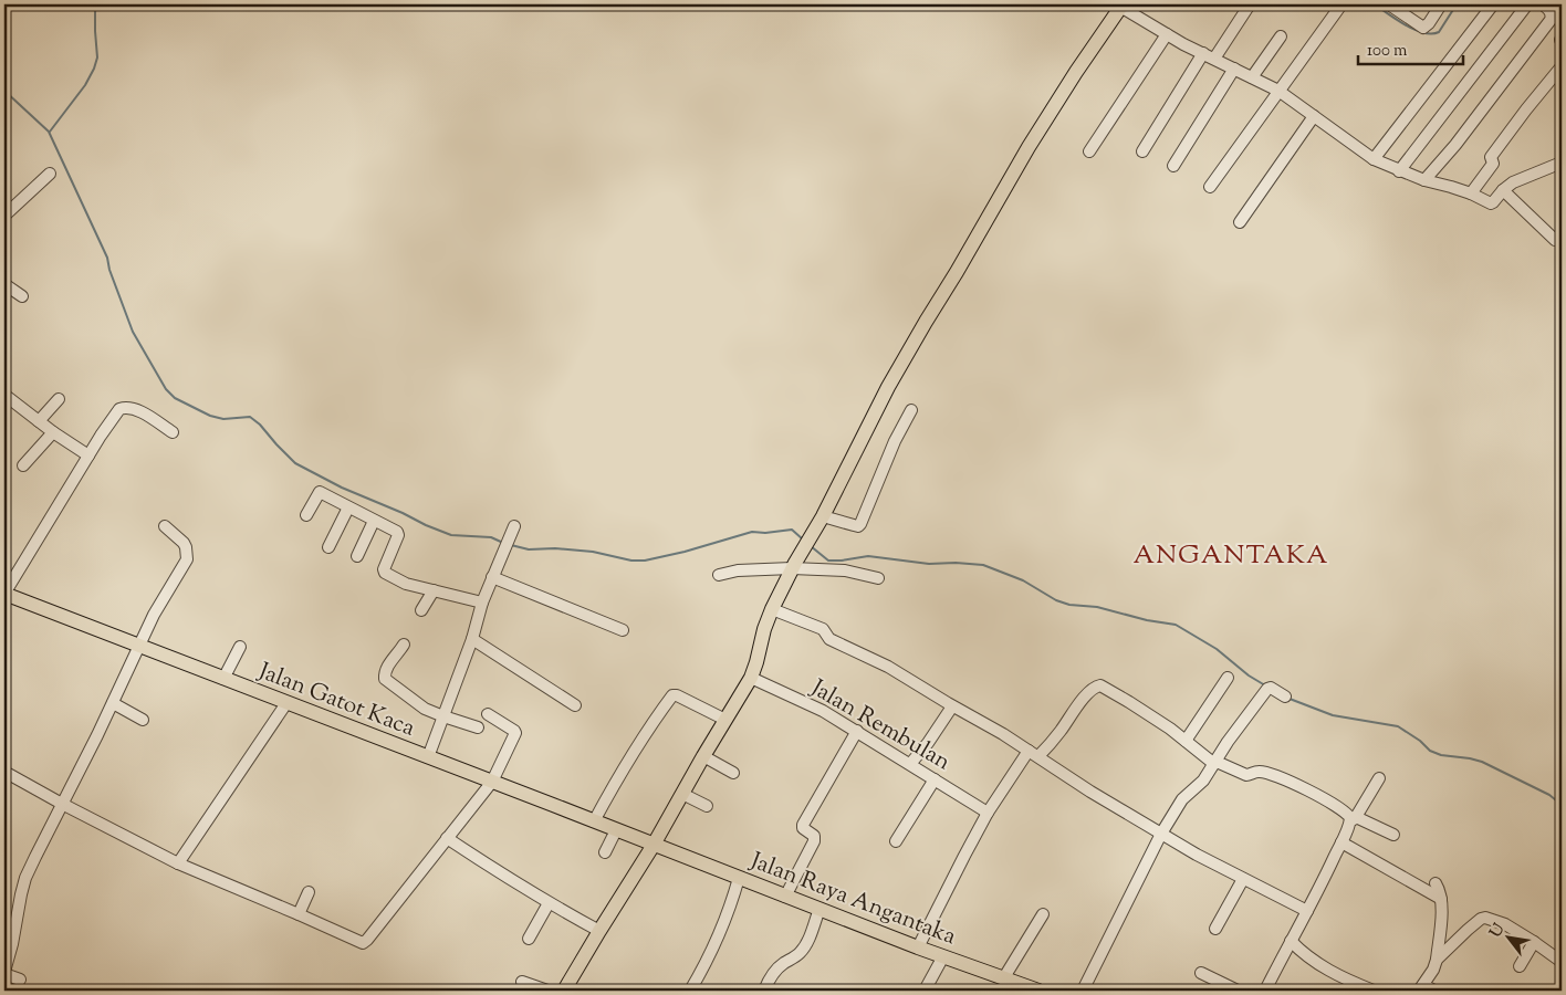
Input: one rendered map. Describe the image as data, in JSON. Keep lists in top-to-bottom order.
{
  "streets": {
    "main road": ["Jalan Gatot Kaca", "Jalan Raya Angantaka"],
    "street": ["Jalan Rembulan"]
  },
  "crossings": [
    ["Jalan Gatot Kaca", "Jalan Raya Angantaka"]
  ],
  "districts": ["ANGANTAKA"],
  "scale_bar": "100 m",
  "north": "top left"
}
